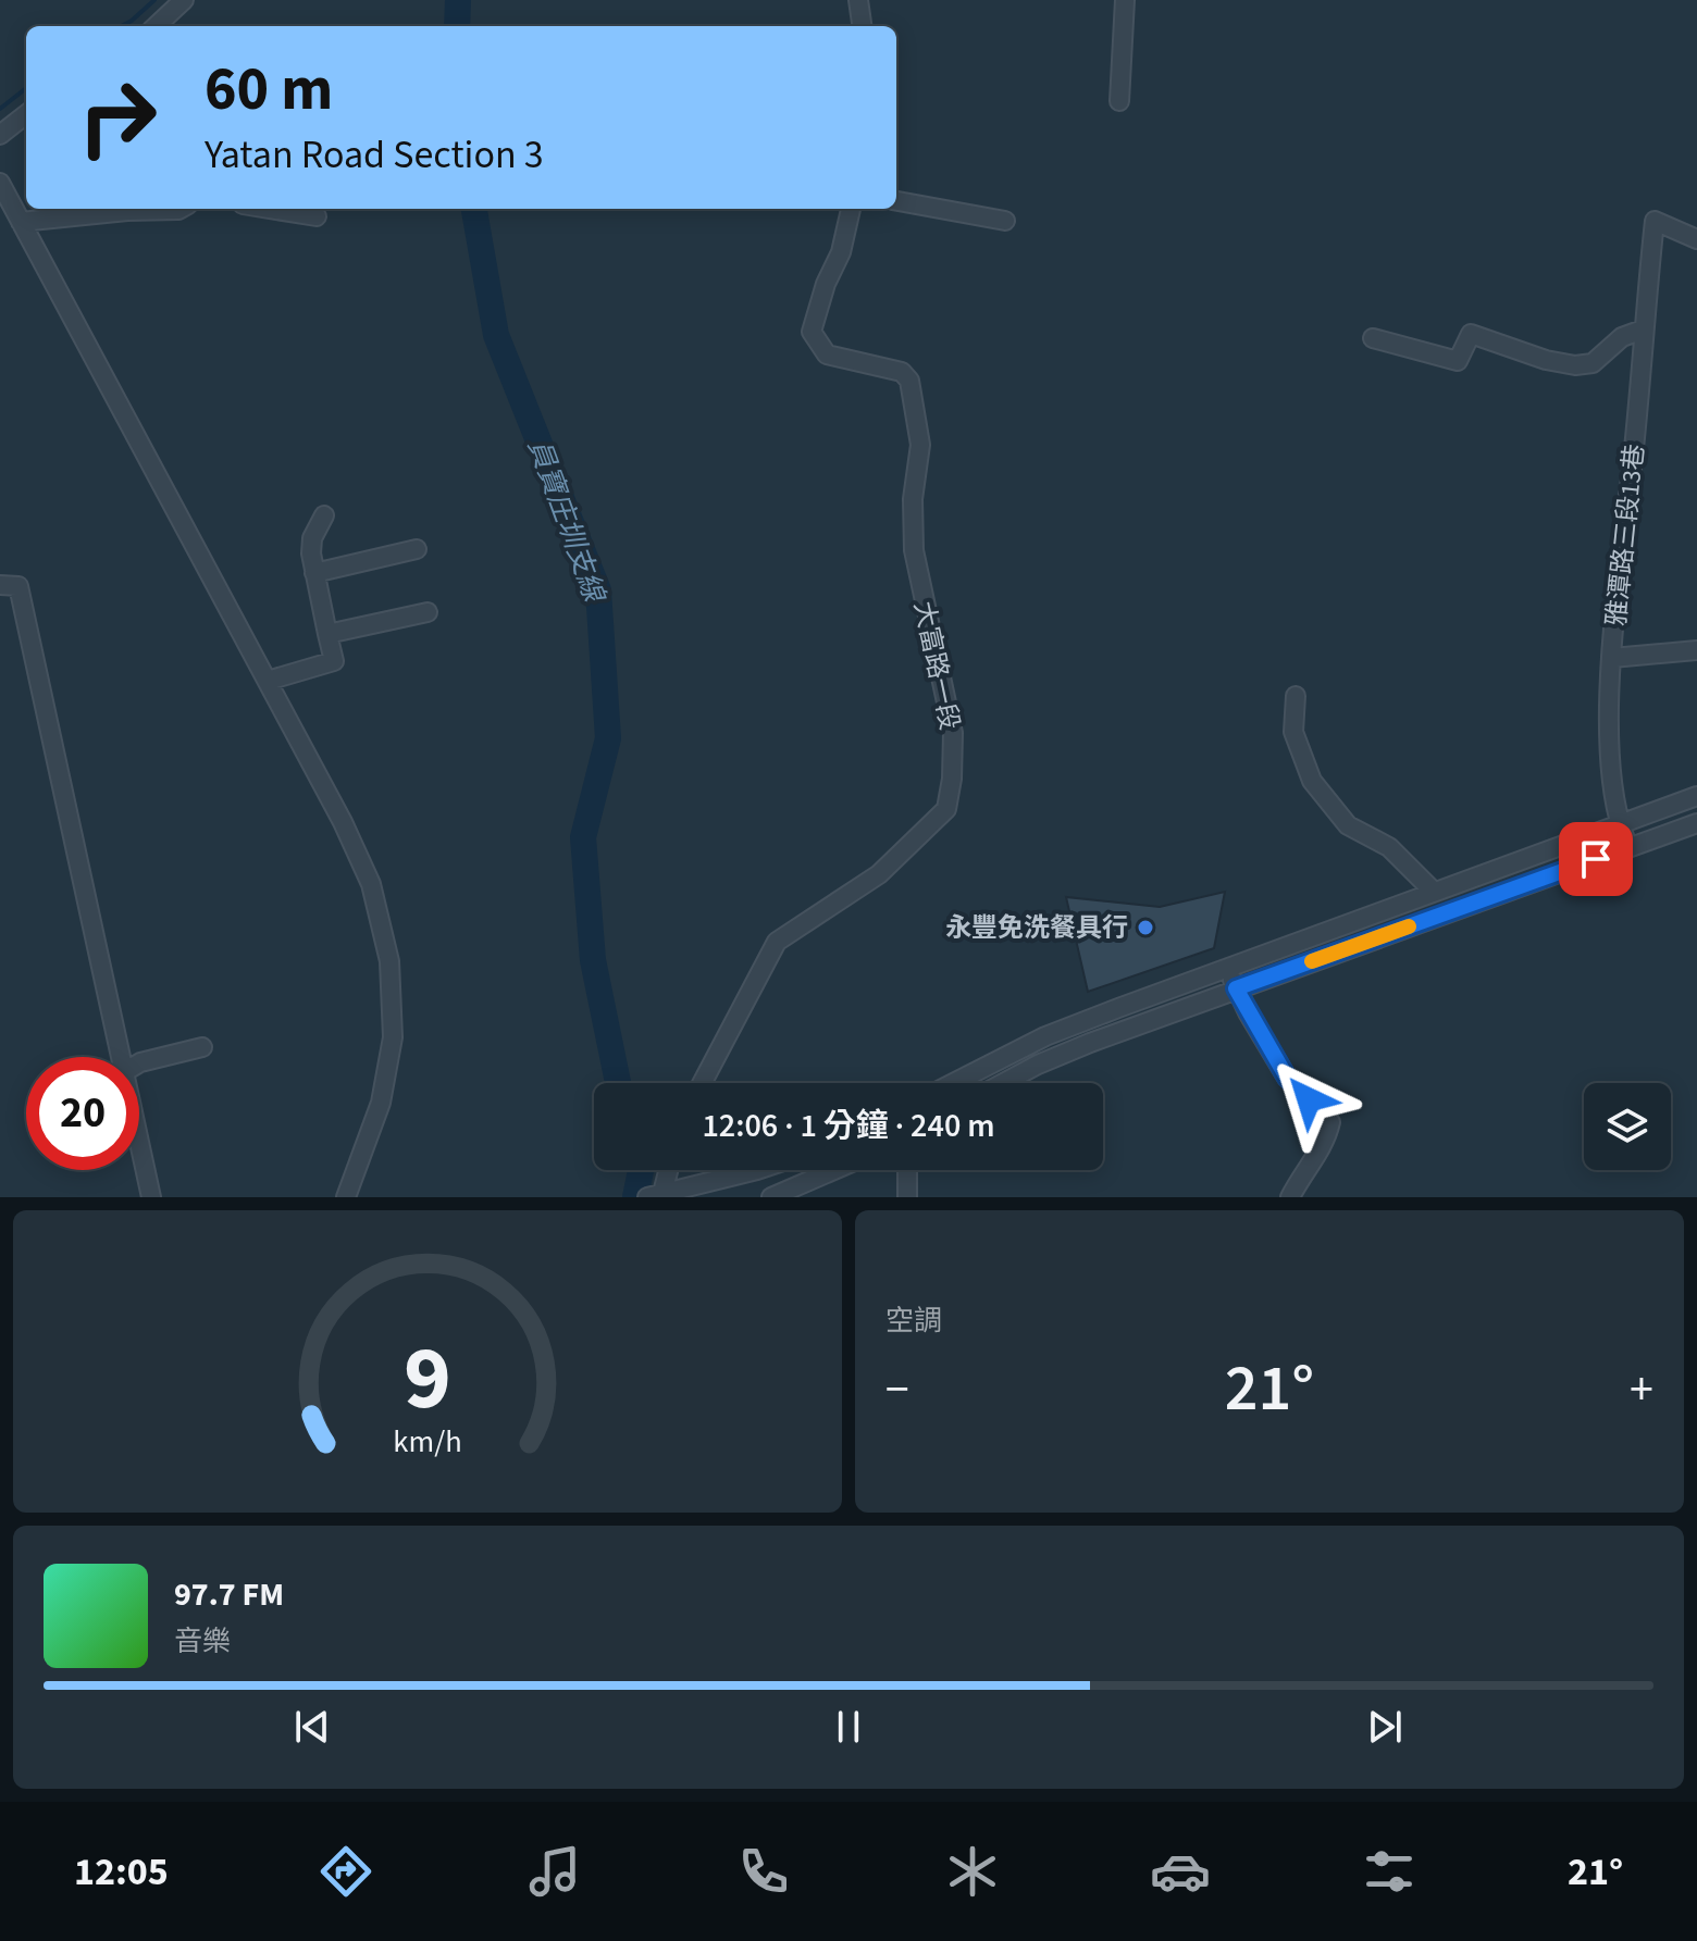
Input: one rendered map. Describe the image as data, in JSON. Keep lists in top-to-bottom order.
{
  "streets": {
    "street": ["雅潭路三段13巷", "大富路一段"]
  },
  "water": ["員寶庄圳支線"],
  "places": ["永豐免洗餐具行"],
  "page": {
    "turn": ["60 m", "Yatan Road Section 3"],
    "limit": "20",
    "trip": "12:06 · 1 分鐘 · 240 m",
    "tile": "空調",
    "heat": ["−", "21°", "+"],
    "song": ["97.7 FM", "音樂"],
    "tabs": ["12:05", "21°"],
    "gauge": ["9", "km/h"]
  }
}
